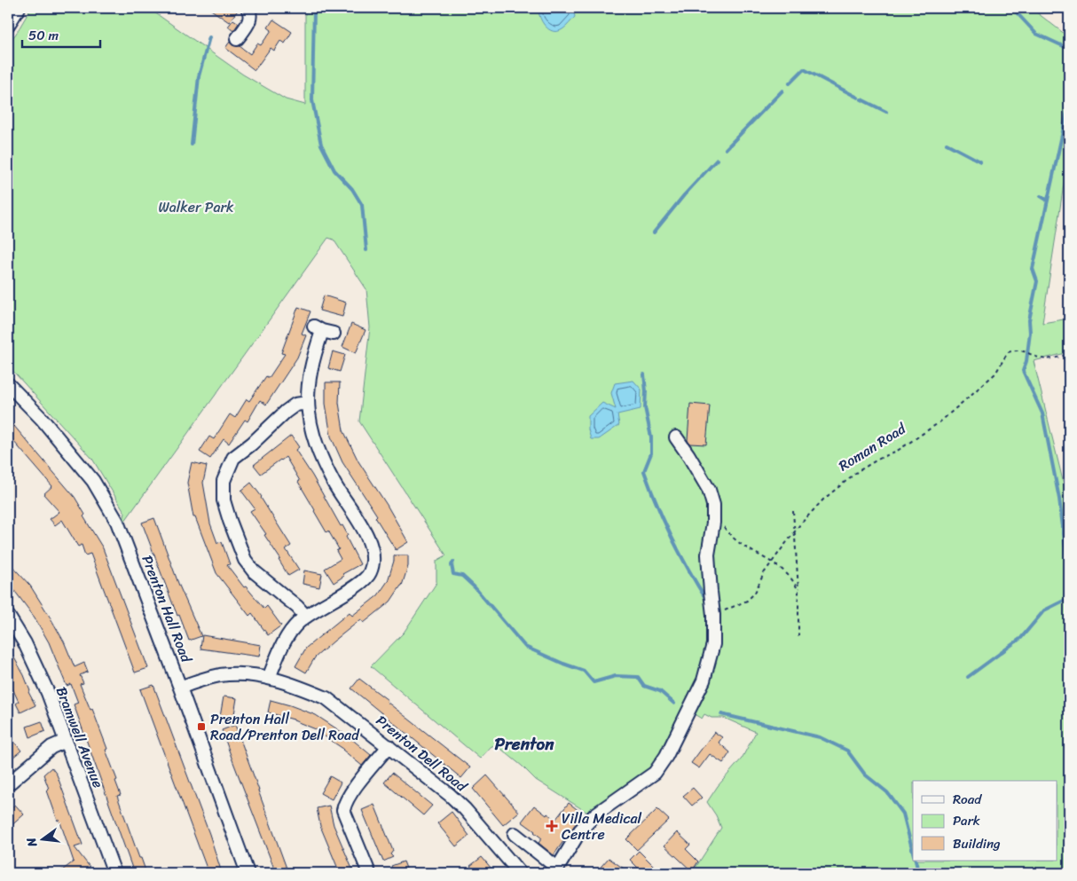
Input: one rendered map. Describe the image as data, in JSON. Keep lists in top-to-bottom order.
{
  "streets": {
    "street": ["Prenton Hall Road", "Bramwell Avenue", "Prenton Dell Road"],
    "path": ["Roman Road"]
  },
  "crossings": [
    ["Prenton Hall Road", "Prenton Dell Road"]
  ],
  "districts": ["Prenton"],
  "parks": ["Walker Park"],
  "places": {
    "transit": ["Prenton Hall Road/Prenton Dell Road"],
    "health": ["Villa Medical Centre"]
  },
  "legend": ["Road", "Park", "Building"],
  "scale_bar": "50 m",
  "north": "left"
}
